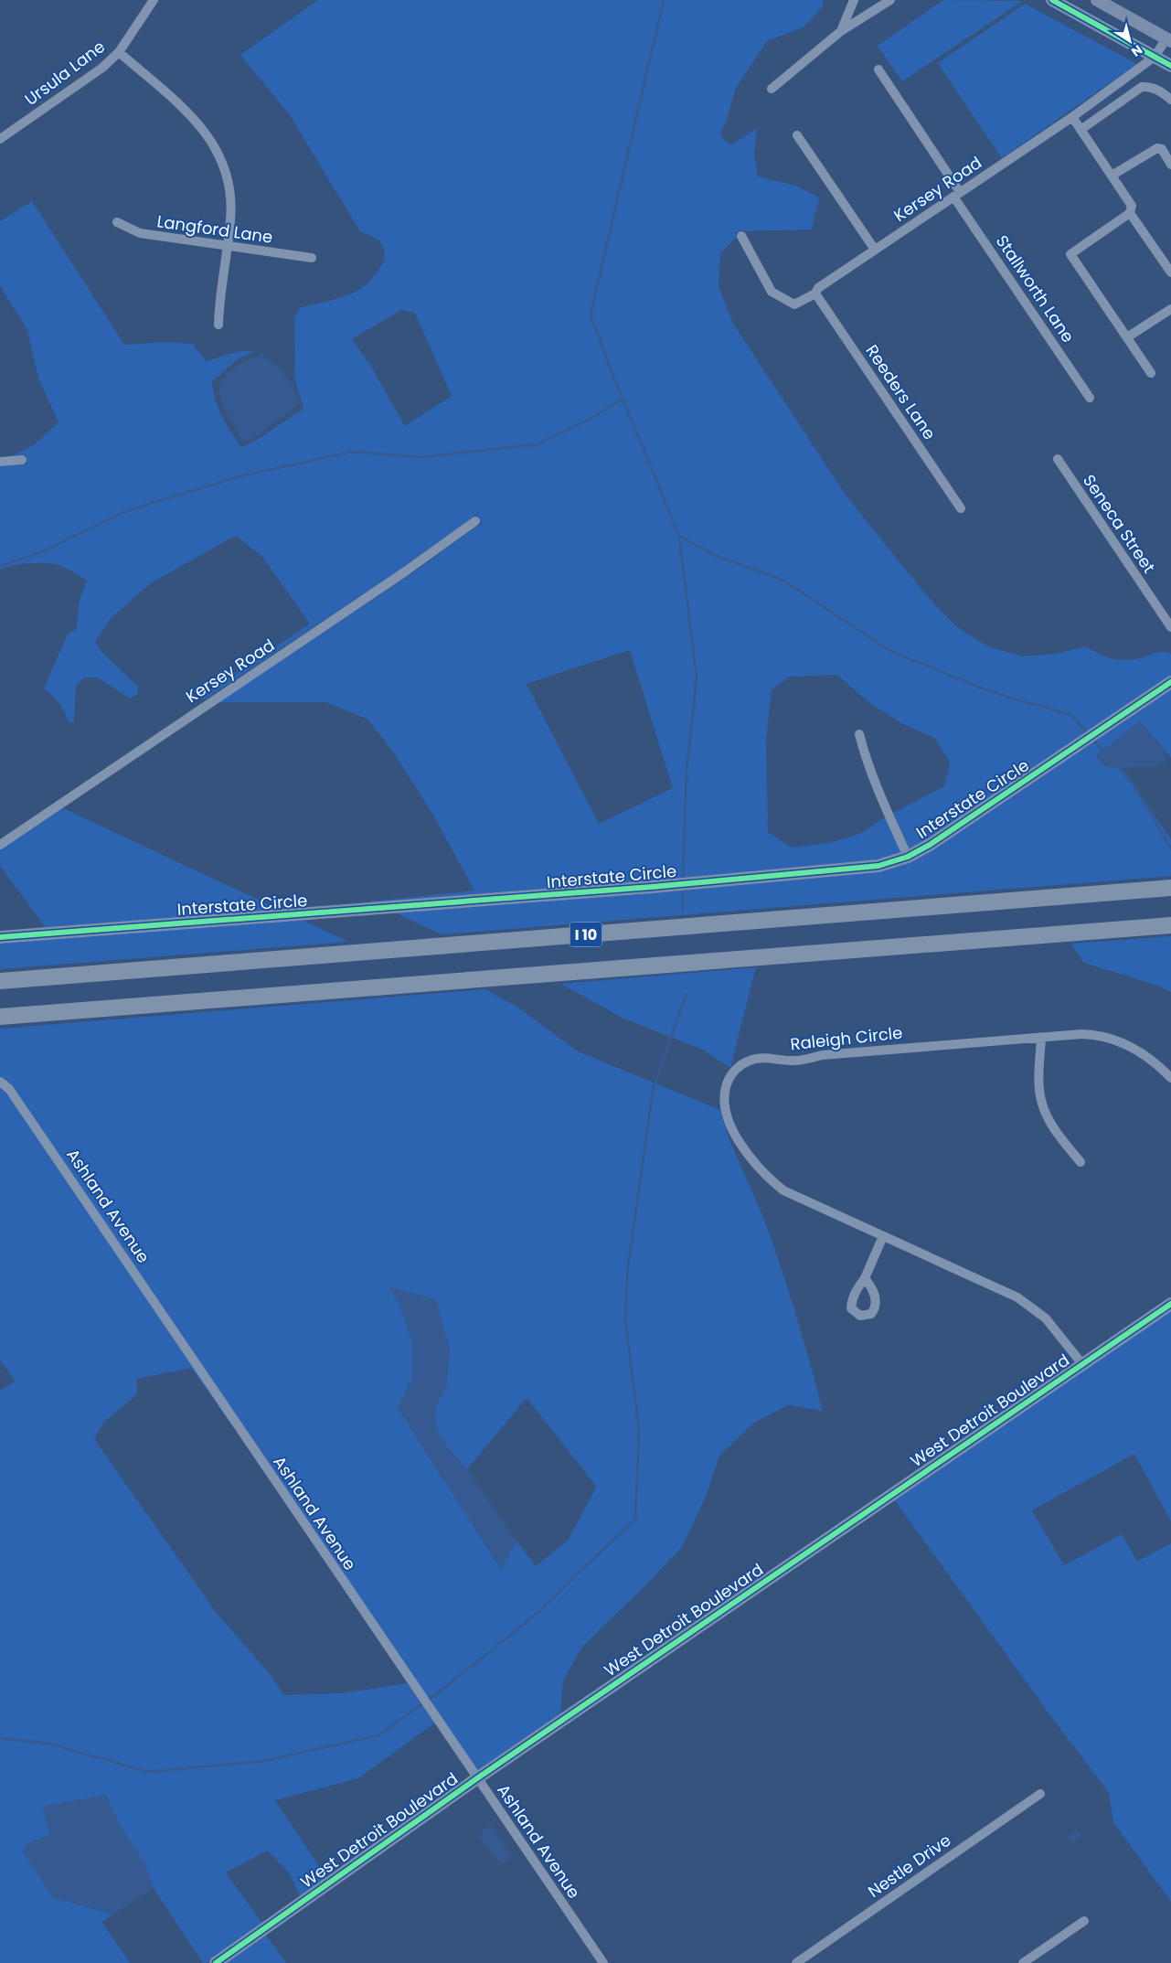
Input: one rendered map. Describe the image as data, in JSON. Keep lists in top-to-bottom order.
{
  "streets": {
    "highway": ["I 10"],
    "street": [
      "Ursula Lane",
      "Kersey Road",
      "Langford Lane",
      "Stallworth Lane",
      "Reeders Lane",
      "Seneca Street",
      "Interstate Circle",
      "Raleigh Circle",
      "Ashland Avenue",
      "West Detroit Boulevard",
      "Nestle Drive"
    ]
  },
  "crossings": [
    ["Kersey Road", "Stallworth Lane"],
    ["Kersey Road", "Reeders Lane"],
    ["Raleigh Circle", "West Detroit Boulevard"],
    ["Ashland Avenue", "West Detroit Boulevard"]
  ],
  "north": "bottom right"
}
